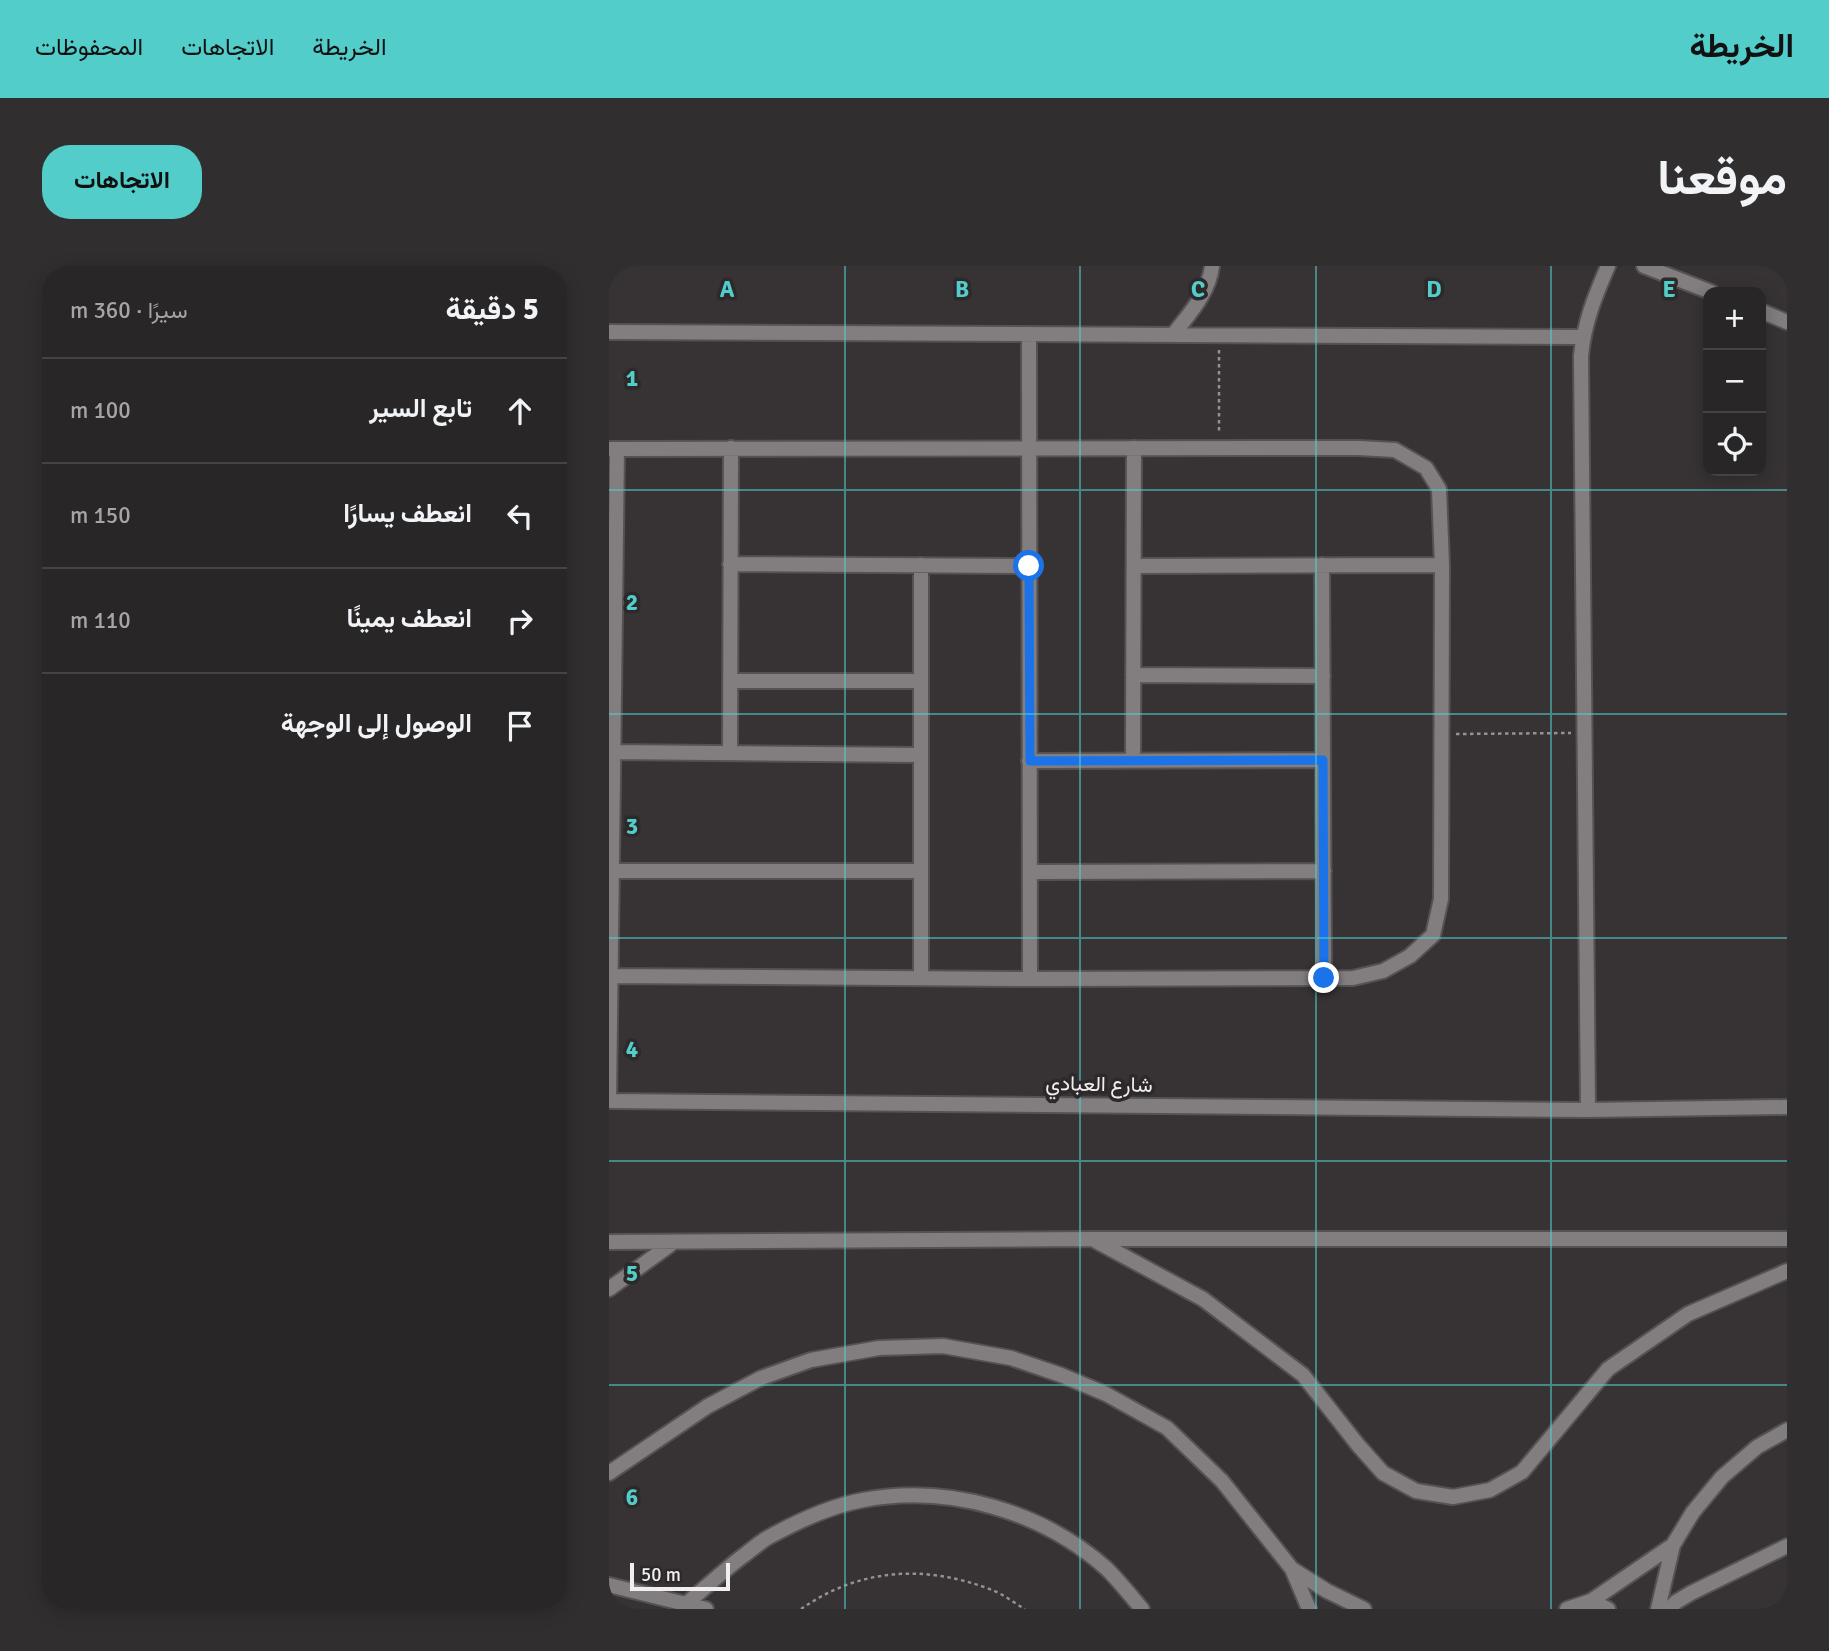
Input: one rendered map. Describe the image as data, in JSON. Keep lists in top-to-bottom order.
{
  "streets": {
    "street": ["شارع العبادي"]
  },
  "scale_bar": "50 m",
  "page": {
    "header": "الخريطة",
    "nav": ["الخريطة", "الاتجاهات", "المحفوظات"],
    "title": "موقعنا",
    "buttons": "الاتجاهات",
    "heading": ["5 دقيقة", "سيرًا · 360 m"],
    "map_buttons": ["+", "−"],
    "list": [
      ["تابع السير", "100 m"],
      ["انعطف يسارًا", "150 m"],
      ["انعطف يمينًا", "110 m"],
      "الوصول إلى الوجهة"
    ],
    "scale": "50 m"
  },
  "grid": {
    "columns": [
      "A",
      "B",
      "C",
      "D",
      "E"
    ],
    "rows": [
      "1",
      "2",
      "3",
      "4",
      "5",
      "6"
    ]
  }
}
